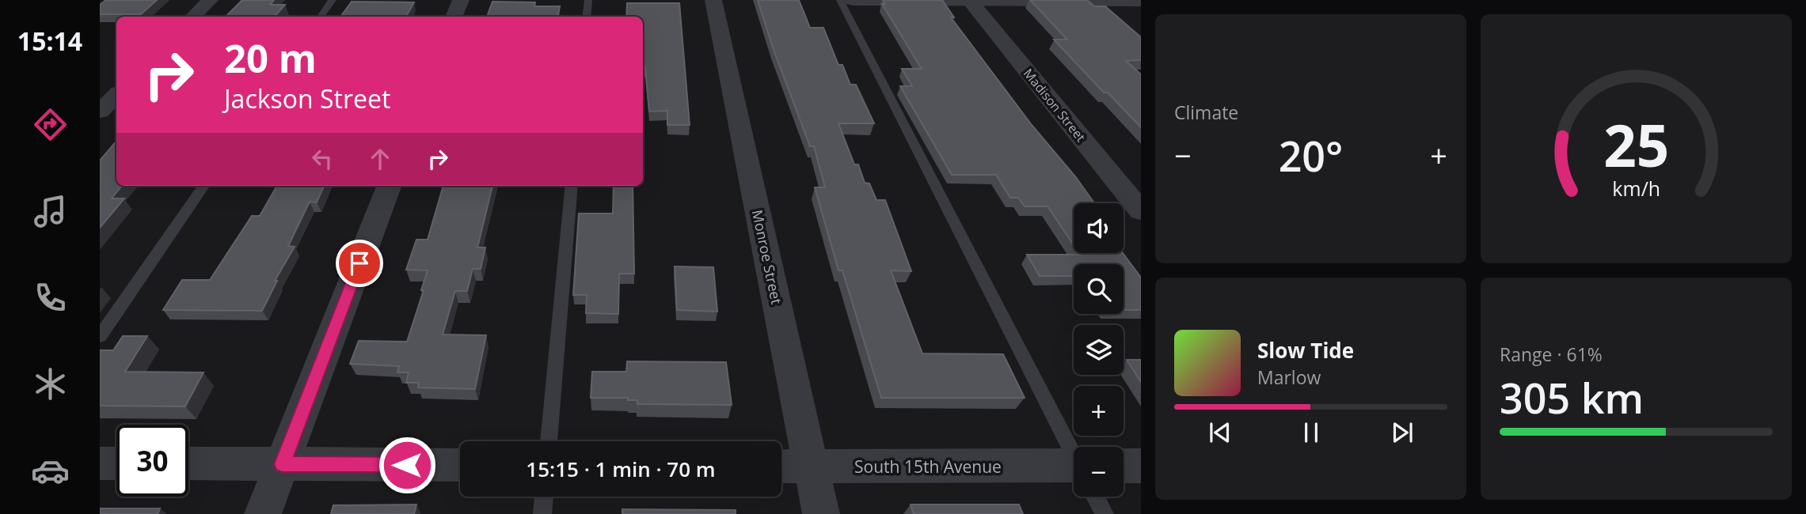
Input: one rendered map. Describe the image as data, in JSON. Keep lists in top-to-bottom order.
{
  "streets": {
    "street": ["Madison Street", "Monroe Street", "South 15th Avenue"]
  },
  "crossings": [
    ["Monroe Street", "South 15th Avenue"]
  ],
  "page": {
    "tabs": "15:14",
    "tile": [
      "Climate",
      ["Range · 61%", "305 km"]
    ],
    "turn": ["20 m", "Jackson Street"],
    "heat": ["−", "20°", "+"],
    "map_buttons": ["+", "−"],
    "song": ["Slow Tide", "Marlow"],
    "limit": "30",
    "trip": "15:15 · 1 min · 70 m",
    "gauge": ["25", "km/h"]
  }
}
